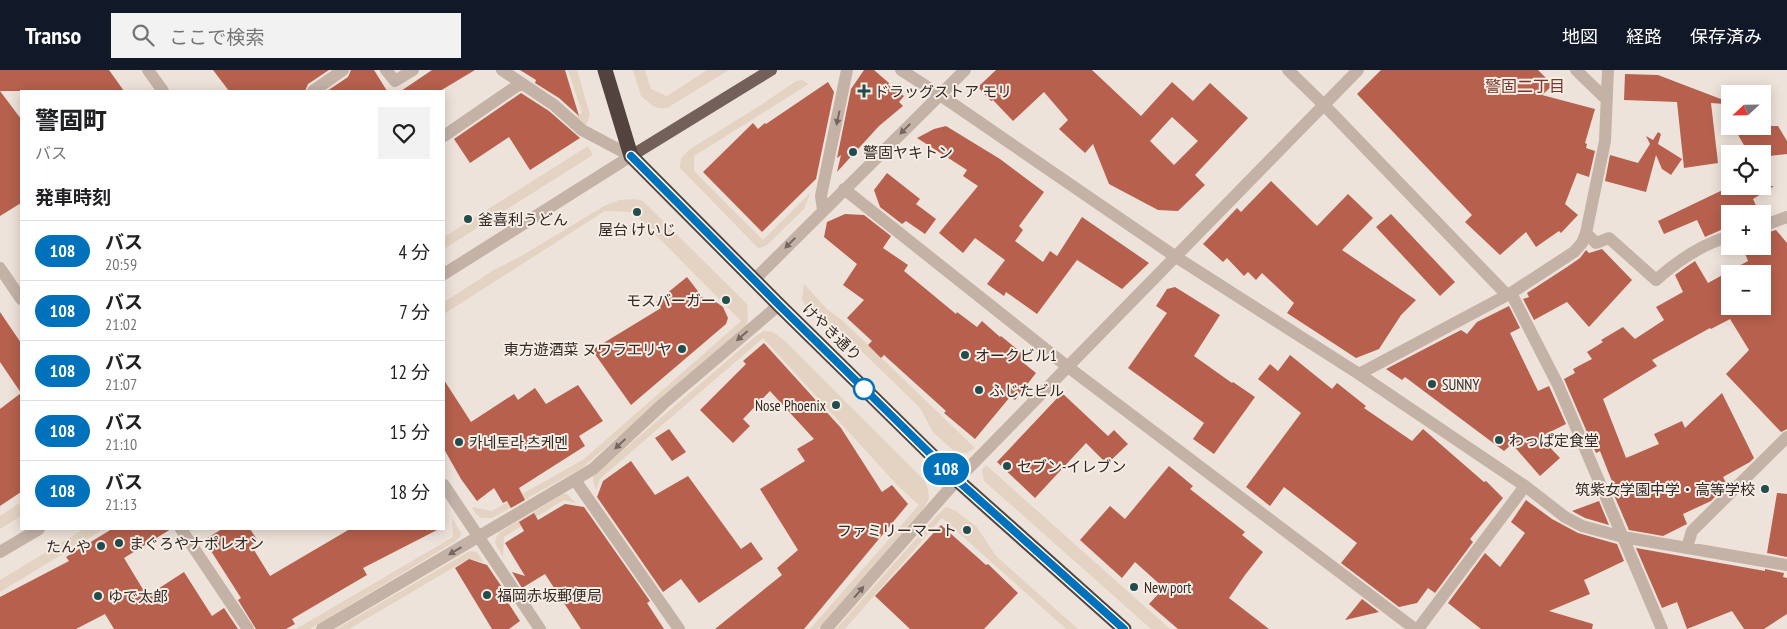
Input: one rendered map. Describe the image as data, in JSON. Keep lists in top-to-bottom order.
{
  "streets": {
    "highway": ["けやき通り"]
  },
  "districts": ["警固二丁目"],
  "places": {
    "health": ["ドラッグストア モリ"],
    "other": [
      "警固ヤキトン",
      "屋台 けいじ",
      "釜喜利うどん",
      "モスバーガー",
      "東方遊酒菜 ヌワラエリヤ",
      "オークビル1",
      "SUNNY",
      "ふじたビル",
      "Nose Phoenix",
      "わっぱ定食堂",
      "카네토라,츠케멘",
      "セブン-イレブン",
      "筑紫女学園中学・高等学校",
      "ファミリーマート",
      "まぐろやナポレオン",
      "たんや",
      "New port",
      "福岡赤坂郵便局",
      "ゆで太郎"
    ]
  },
  "lines": ["bus line 108"],
  "north": "left",
  "page": {
    "header": "Transo",
    "search": "ここで検索",
    "nav": ["地図", "経路", "保存済み"],
    "on_map": "108",
    "map_buttons": ["+", "−"],
    "heading": [
      ["警固町", "バス"],
      "発車時刻"
    ],
    "list": [
      {
        "mark": "108",
        "name": "バス",
        "note": "20:59",
        "value": "4 分"
      },
      {
        "mark": "108",
        "name": "バス",
        "note": "21:02",
        "value": "7 分"
      },
      {
        "mark": "108",
        "name": "バス",
        "note": "21:07",
        "value": "12 分"
      },
      {
        "mark": "108",
        "name": "バス",
        "note": "21:10",
        "value": "15 分"
      },
      {
        "mark": "108",
        "name": "バス",
        "note": "21:13",
        "value": "18 分"
      }
    ]
  }
}
